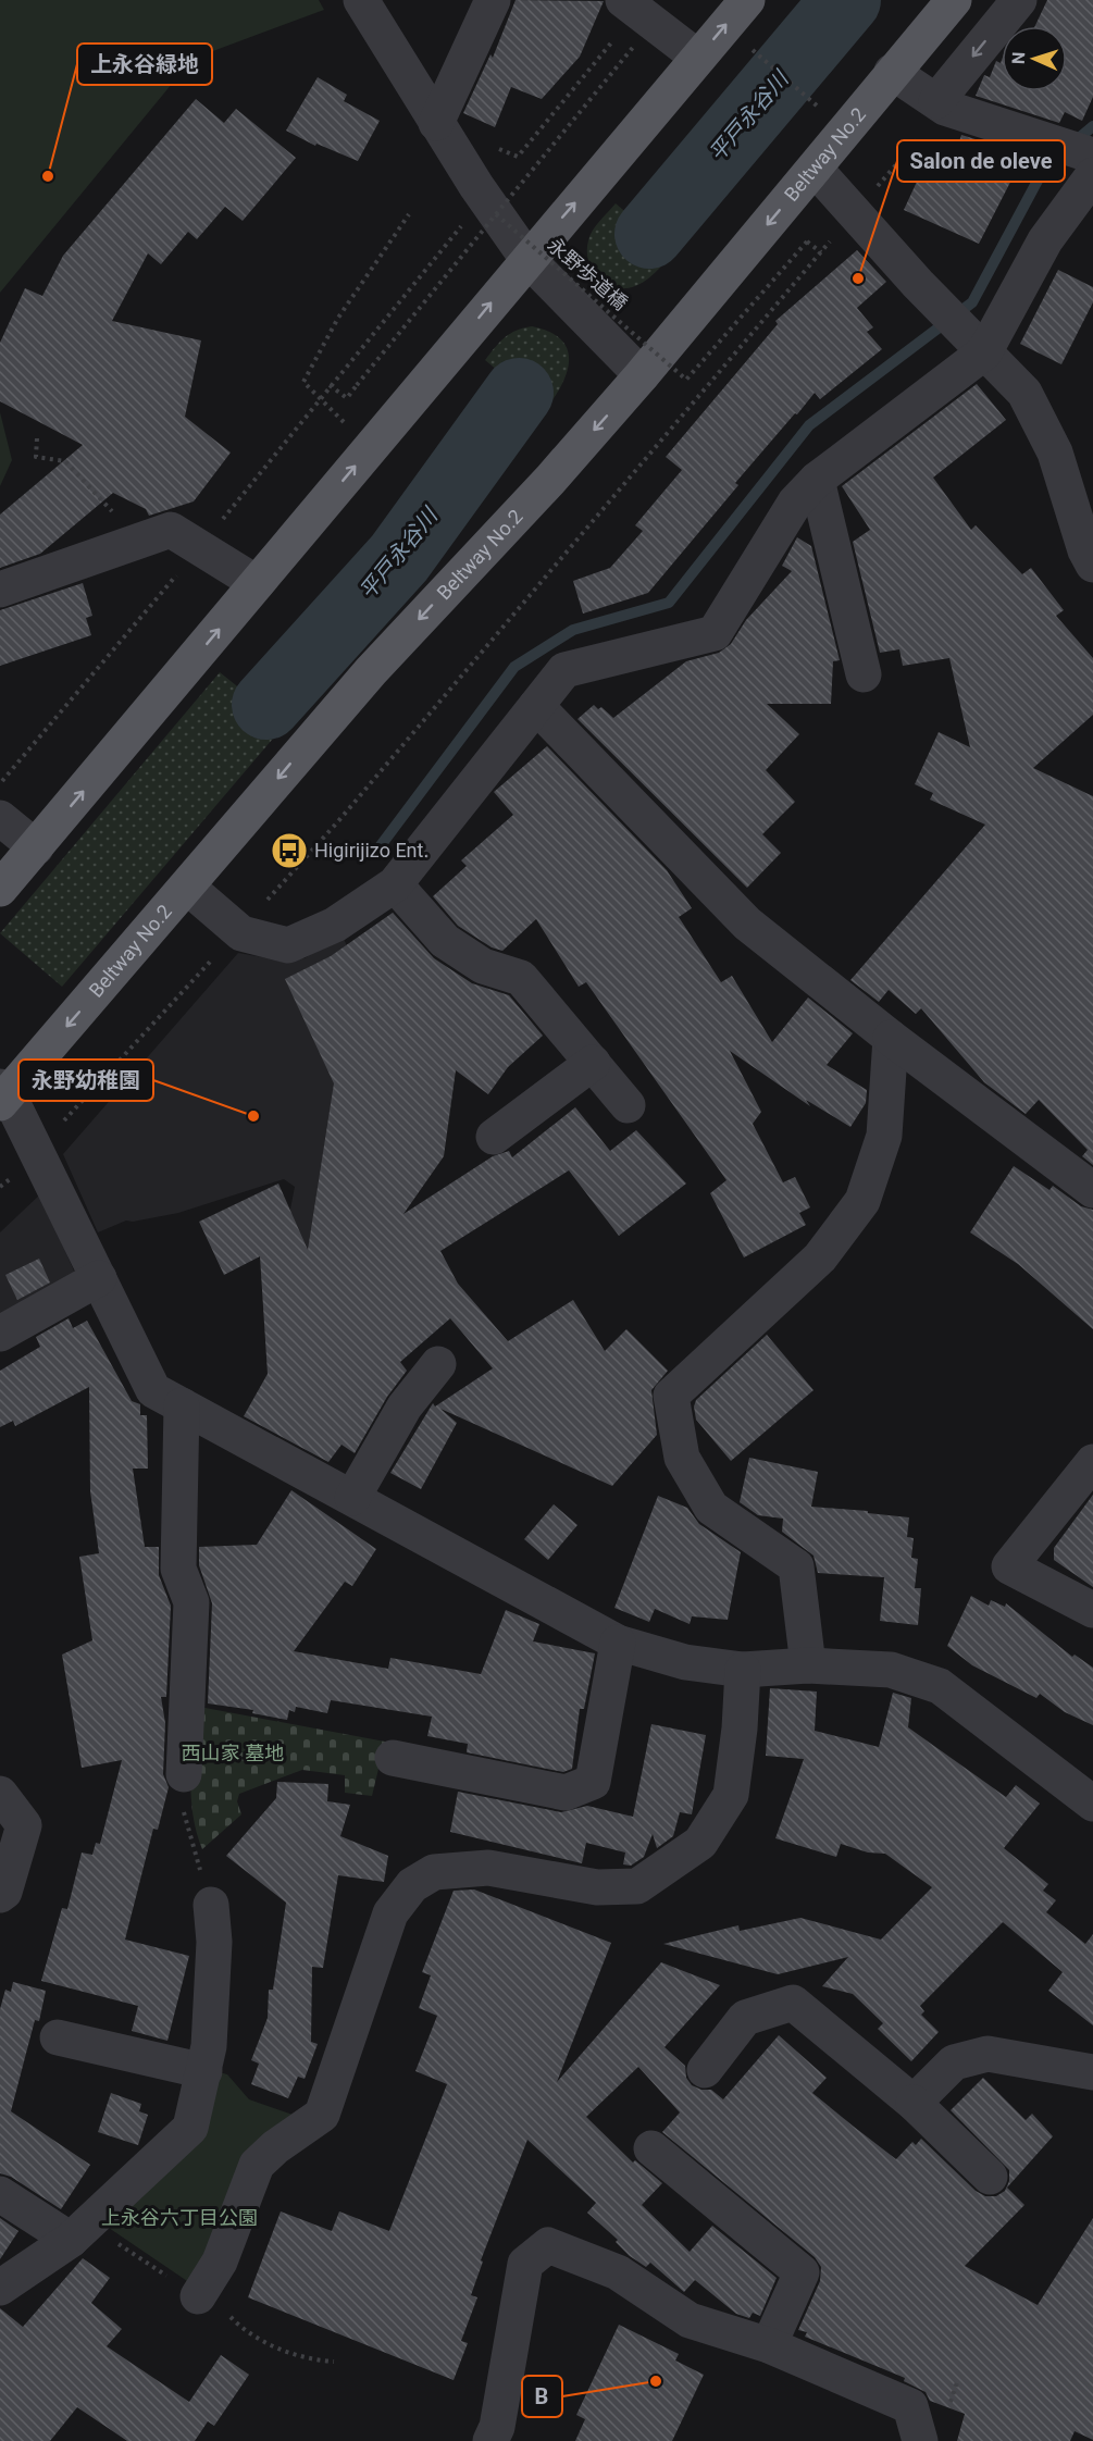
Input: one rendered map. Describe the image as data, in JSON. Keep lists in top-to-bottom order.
{
  "streets": {
    "main road": ["Beltway No.2"],
    "path": ["永野歩道橋"]
  },
  "water": ["平戸永谷川"],
  "parks": ["西山家 墓地", "上永谷六丁目公園"],
  "places": {
    "other": [
      "上永谷緑地",
      "Salon de oleve",
      "永野幼稚園",
      "B"
    ],
    "bus stop": ["Higirijizo Ent."]
  },
  "north": "left"
}
